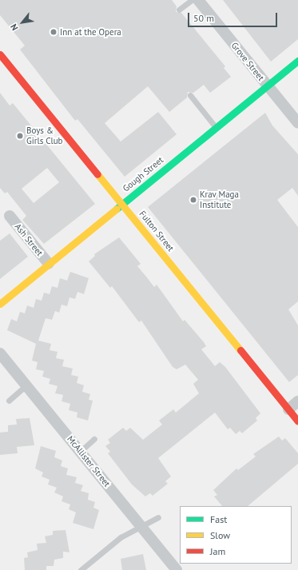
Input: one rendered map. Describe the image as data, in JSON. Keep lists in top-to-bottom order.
{
  "streets": {
    "street": [
      "Grove Street",
      "Gough Street",
      "Fulton Street",
      "Ash Street",
      "McAllister Street"
    ]
  },
  "crossings": [
    ["Grove Street", "Gough Street"],
    ["Gough Street", "Fulton Street"],
    ["Gough Street", "Ash Street"]
  ],
  "places": ["Inn at the Opera", "Boys & Girls Club", "Krav Maga Institute"],
  "legend": ["Fast", "Slow", "Jam"],
  "scale_bar": "50 m",
  "north": "bottom left"
}
